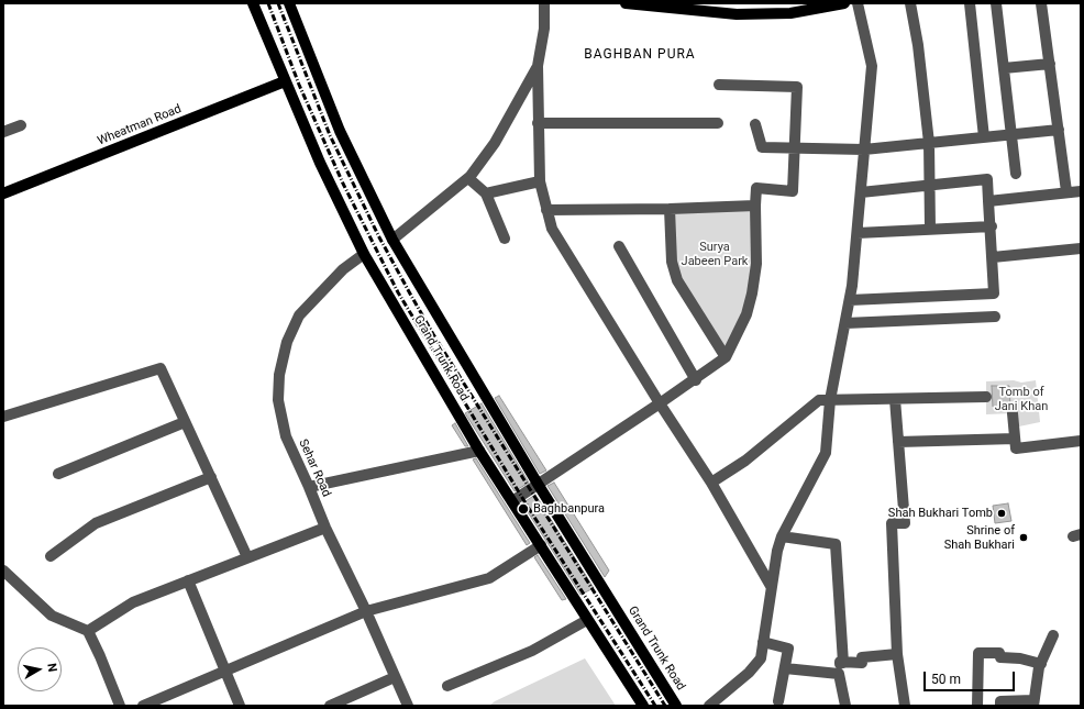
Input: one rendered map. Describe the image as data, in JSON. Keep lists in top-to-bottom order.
{
  "streets": {
    "main road": ["Wheatman Road", "Grand Trunk Road"],
    "street": ["Sehar Road"]
  },
  "crossings": [
    ["Wheatman Road", "Grand Trunk Road"],
    ["Grand Trunk Road", "Sehar Road"]
  ],
  "districts": ["BAGHBAN PURA"],
  "parks": ["Surya Jabeen Park", "Tomb of Jani Khan"],
  "places": ["Baghbanpura", "Shah Bukhari Tomb", "Shrine of Shah Bukhari"],
  "scale_bar": "50 m",
  "north": "right"
}
